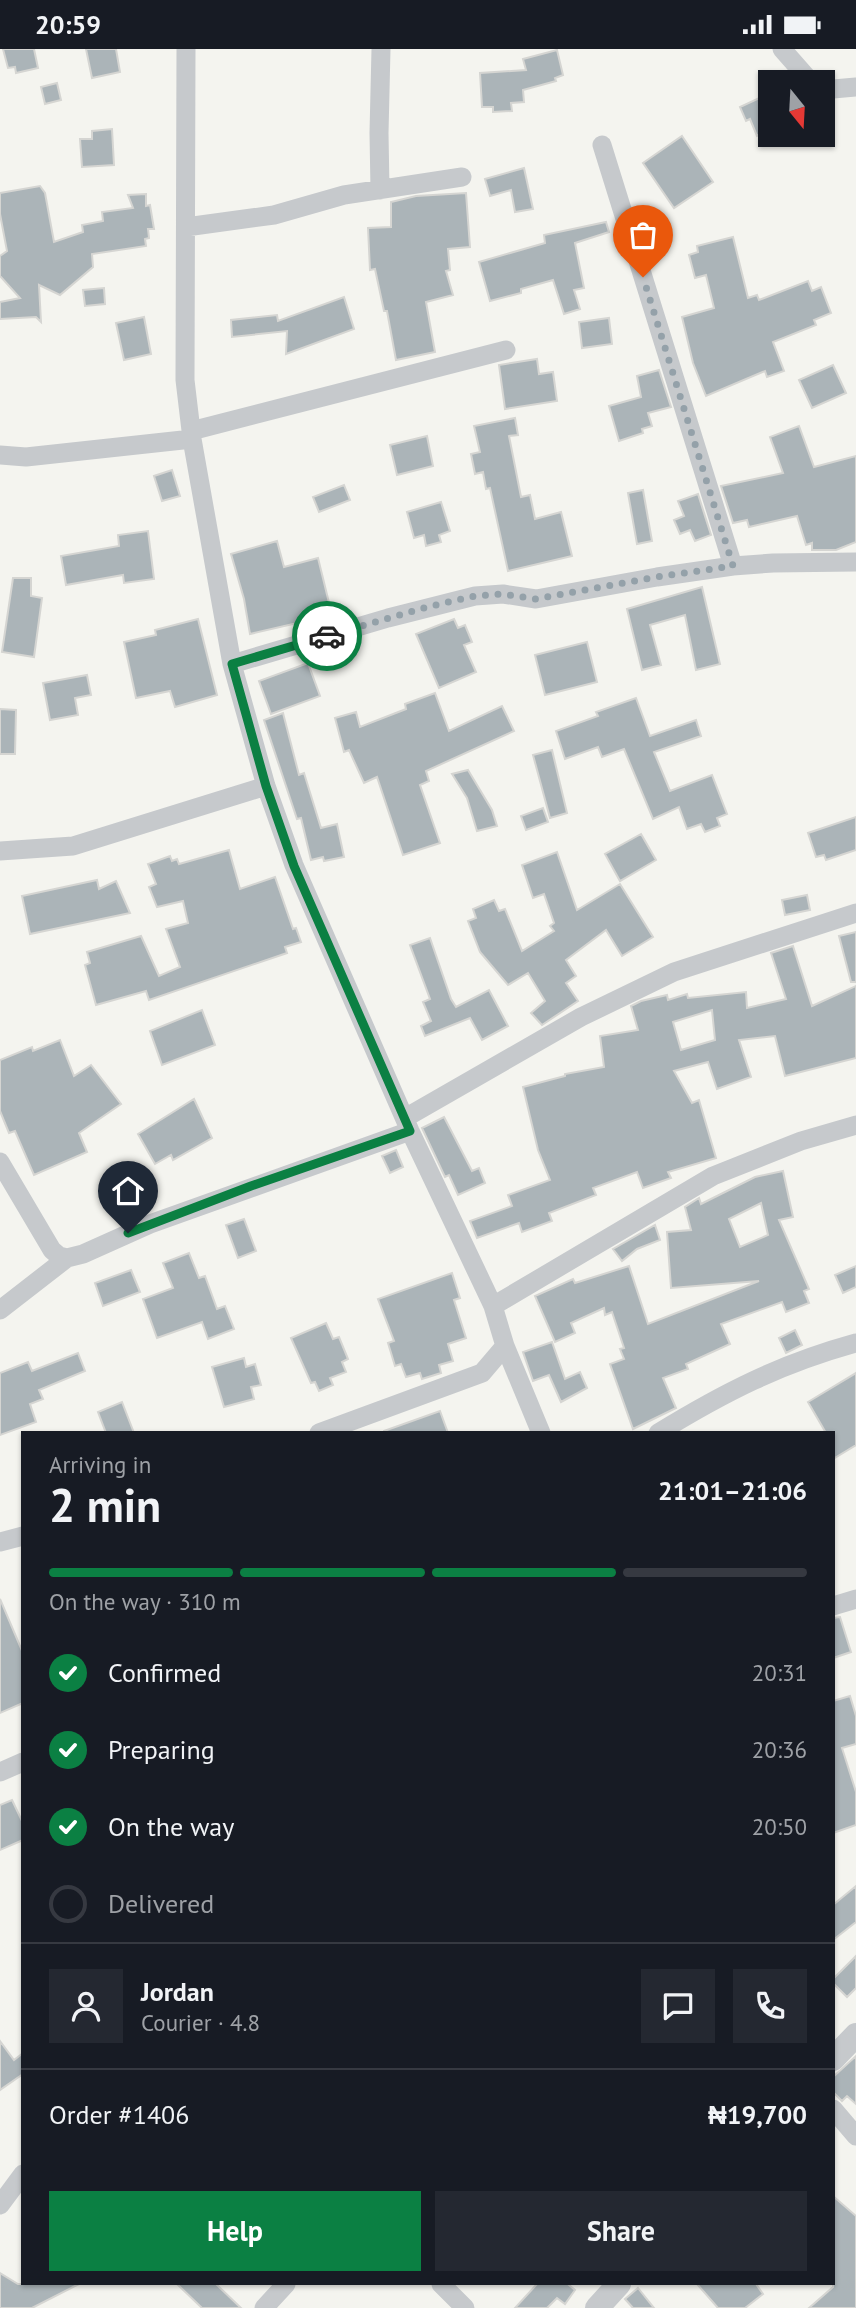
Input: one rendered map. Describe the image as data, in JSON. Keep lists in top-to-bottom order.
{
  "north": "bottom",
  "page": {
    "status": "20:59",
    "heading": ["2 min", "Arriving in", "21:01–21:06"],
    "panel": [
      "Jordan",
      "Courier · 4.8",
      "Order #1406",
      "₦19,700"
    ],
    "bar": "On the way · 310 m",
    "list": [
      ["Confirmed", "20:31"],
      ["Preparing", "20:36"],
      ["On the way", "20:50"],
      "Delivered"
    ],
    "buttons": ["Help", "Share"]
  }
}
